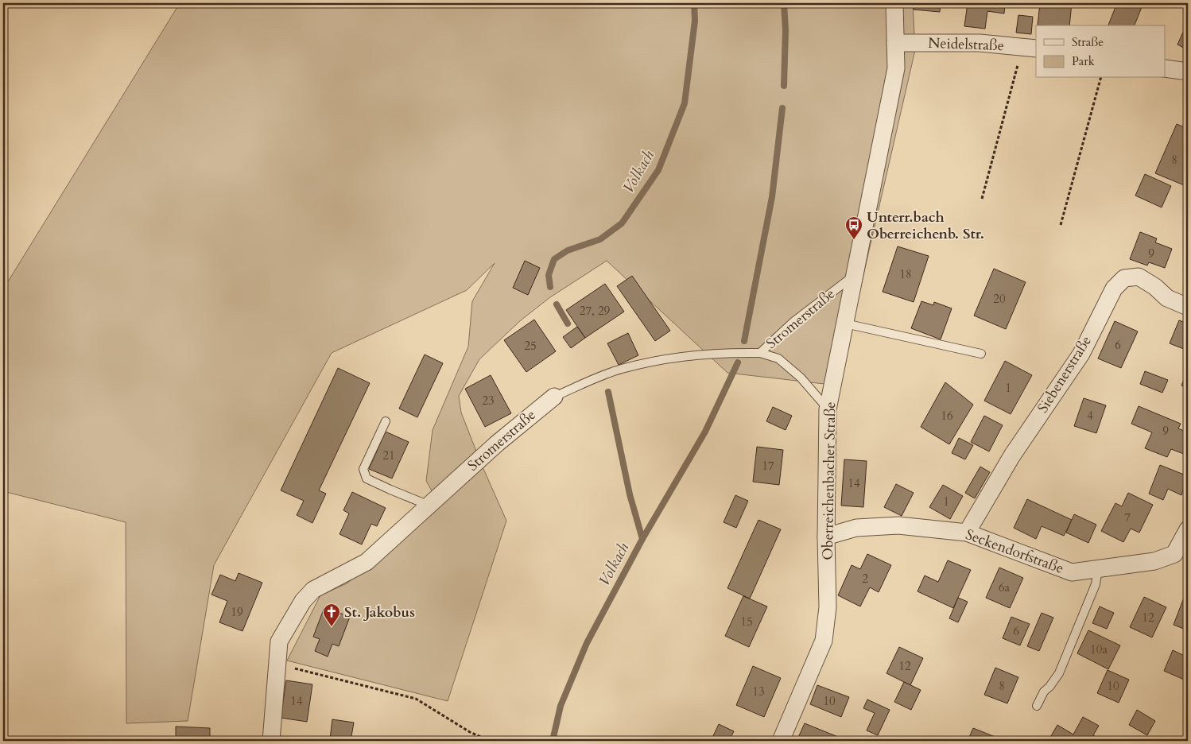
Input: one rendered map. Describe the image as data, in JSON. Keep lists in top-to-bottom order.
{
  "streets": {
    "street": [
      "Neidelstraße",
      "Stromerstraße",
      "Siebenerstraße",
      "Oberreichenbacher Straße",
      "Seckendorfstraße"
    ]
  },
  "crossings": [
    ["Neidelstraße", "Oberreichenbacher Straße"],
    ["Stromerstraße", "Oberreichenbacher Straße"],
    ["Siebenerstraße", "Seckendorfstraße"],
    ["Oberreichenbacher Straße", "Seckendorfstraße"]
  ],
  "water": ["Volkach"],
  "places": {
    "bus stop": ["Unterr.bach Oberreichenb. Str."],
    "church": ["St. Jakobus"]
  },
  "house_numbers": [
    "8",
    "9",
    "18",
    "20",
    "27, 29",
    "6",
    "25",
    "1",
    "23",
    "16",
    "4",
    "9",
    "21",
    "17",
    "14",
    "1",
    "7",
    "2",
    "6a",
    "19",
    "12",
    "15",
    "6",
    "10a",
    "12",
    "8",
    "10",
    "13",
    "14",
    "10"
  ],
  "legend": ["Straße", "Park"]
}
